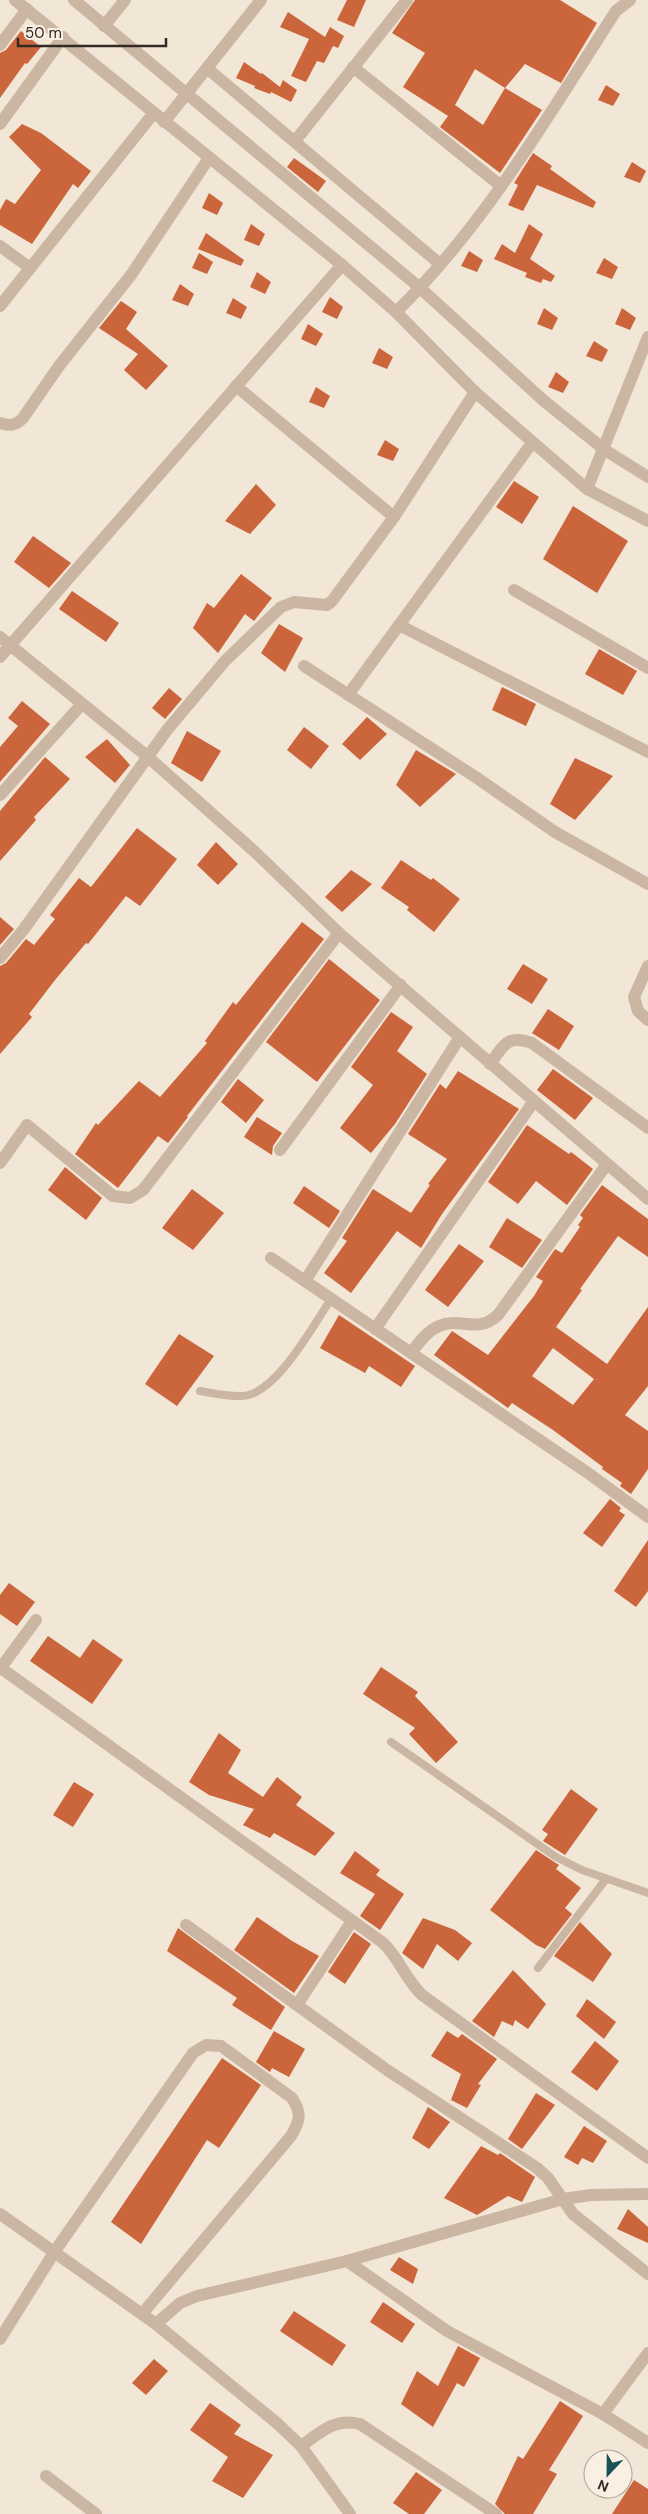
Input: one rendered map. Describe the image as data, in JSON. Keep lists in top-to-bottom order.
{
  "scale_bar": "50 m",
  "north": "bottom"
}
